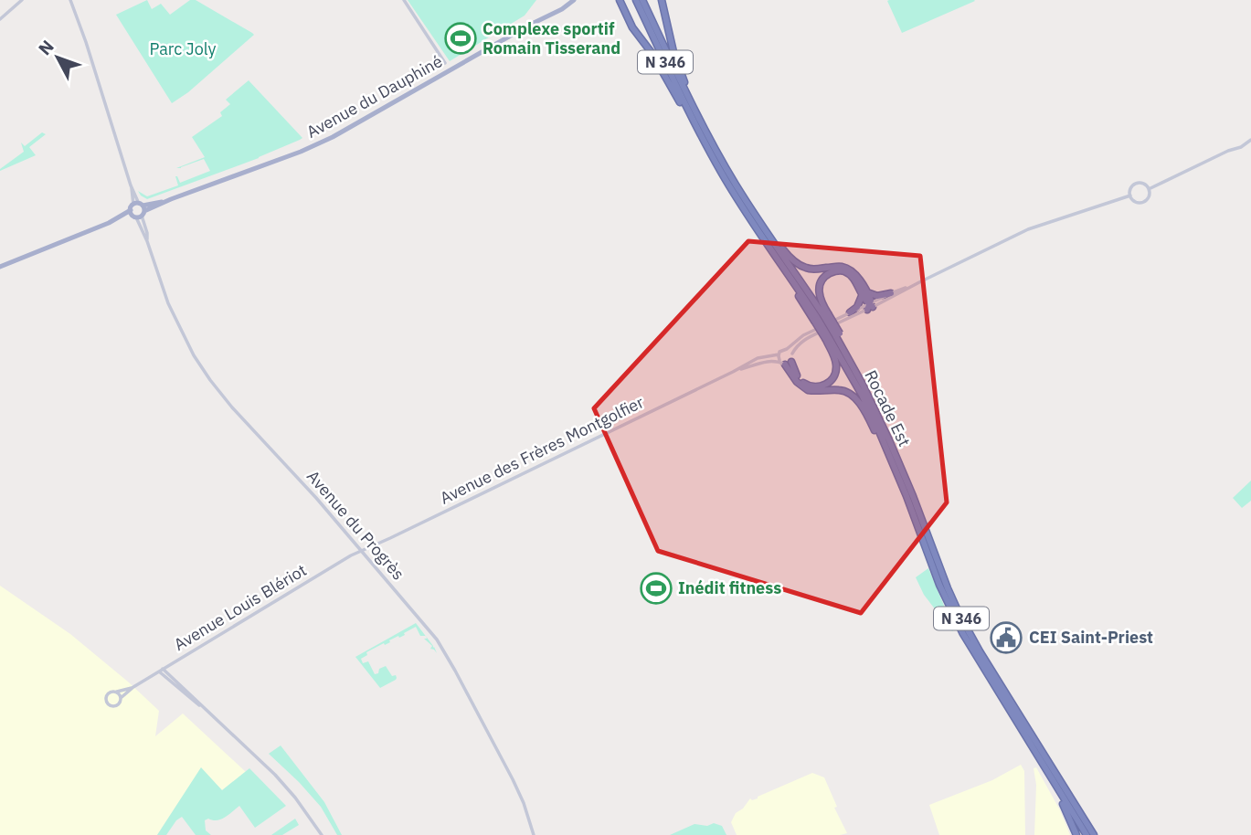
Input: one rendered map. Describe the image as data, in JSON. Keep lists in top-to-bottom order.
{
  "streets": {
    "highway": ["N 346", "Rocade Est"],
    "main road": ["Avenue du Dauphiné"],
    "street": ["Avenue des Frères Montgolfier", "Avenue du Progrès", "Avenue Louis Blériot"]
  },
  "crossings": [
    ["N 346", "Rocade Est"],
    ["Avenue du Dauphiné", "Avenue du Progrès"],
    ["Avenue des Frères Montgolfier", "Avenue du Progrès"],
    ["Avenue des Frères Montgolfier", "Avenue Louis Blériot"],
    ["Avenue du Progrès", "Avenue Louis Blériot"]
  ],
  "parks": ["Parc Joly"],
  "places": {
    "sports": ["Complexe sportif Romain Tisserand", "Inédit fitness"],
    "public building": ["CEI Saint-Priest"]
  },
  "north": "top left"
}
